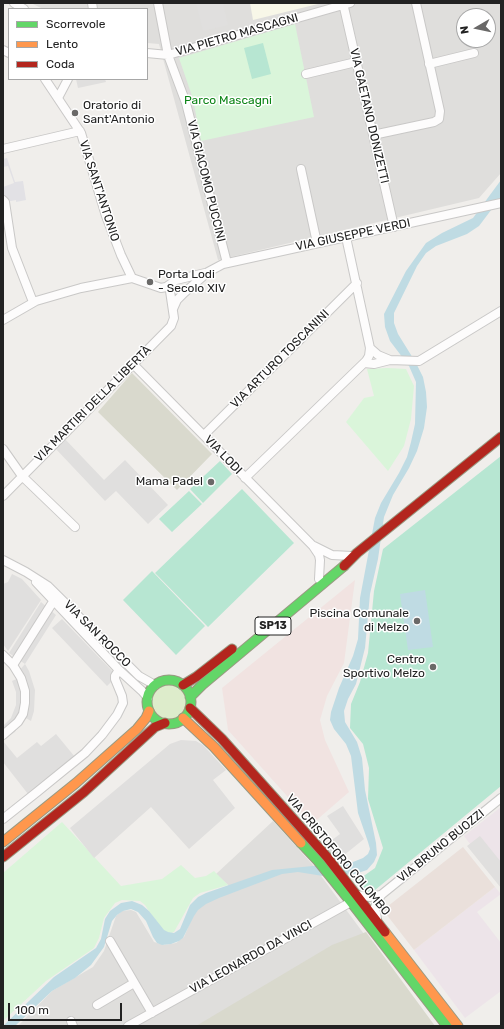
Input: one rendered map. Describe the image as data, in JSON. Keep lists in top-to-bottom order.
{
  "streets": {
    "main road": ["SP13", "VIA CRISTOFORO COLOMBO"],
    "street": [
      "VIA PIETRO MASCAGNI",
      "VIA GAETANO DONIZETTI",
      "VIA GIACOMO PUCCINI",
      "VIA SANT'ANTONIO",
      "VIA GIUSEPPE VERDI",
      "VIA ARTURO TOSCANINI",
      "VIA MARTIRI DELLA LIBERTÀ",
      "VIA LODI",
      "VIA SAN ROCCO",
      "VIA BRUNO BUOZZI",
      "VIA LEONARDO DA VINCI"
    ]
  },
  "crossings": [
    ["VIA PIETRO MASCAGNI", "VIA GAETANO DONIZETTI"],
    ["VIA PIETRO MASCAGNI", "VIA GIACOMO PUCCINI"],
    ["VIA GAETANO DONIZETTI", "VIA GIUSEPPE VERDI"],
    ["VIA GIACOMO PUCCINI", "VIA GIUSEPPE VERDI"],
    ["VIA ARTURO TOSCANINI", "VIA LODI"],
    ["VIA MARTIRI DELLA LIBERTÀ", "VIA LODI"],
    ["VIA LODI", "SP13"],
    ["SP13", "VIA SAN ROCCO"],
    ["SP13", "VIA CRISTOFORO COLOMBO"],
    ["VIA SAN ROCCO", "VIA CRISTOFORO COLOMBO"],
    ["VIA CRISTOFORO COLOMBO", "VIA LEONARDO DA VINCI"]
  ],
  "parks": ["Parco Mascagni"],
  "places": [
    "Oratorio di Sant'Antonio",
    "Porta Lodi - Secolo XIV",
    "Mama Padel",
    "Piscina Comunale di Melzo",
    "Centro Sportivo Melzo"
  ],
  "legend": ["Scorrevole", "Lento", "Coda"],
  "scale_bar": "100 m",
  "north": "left"
}
